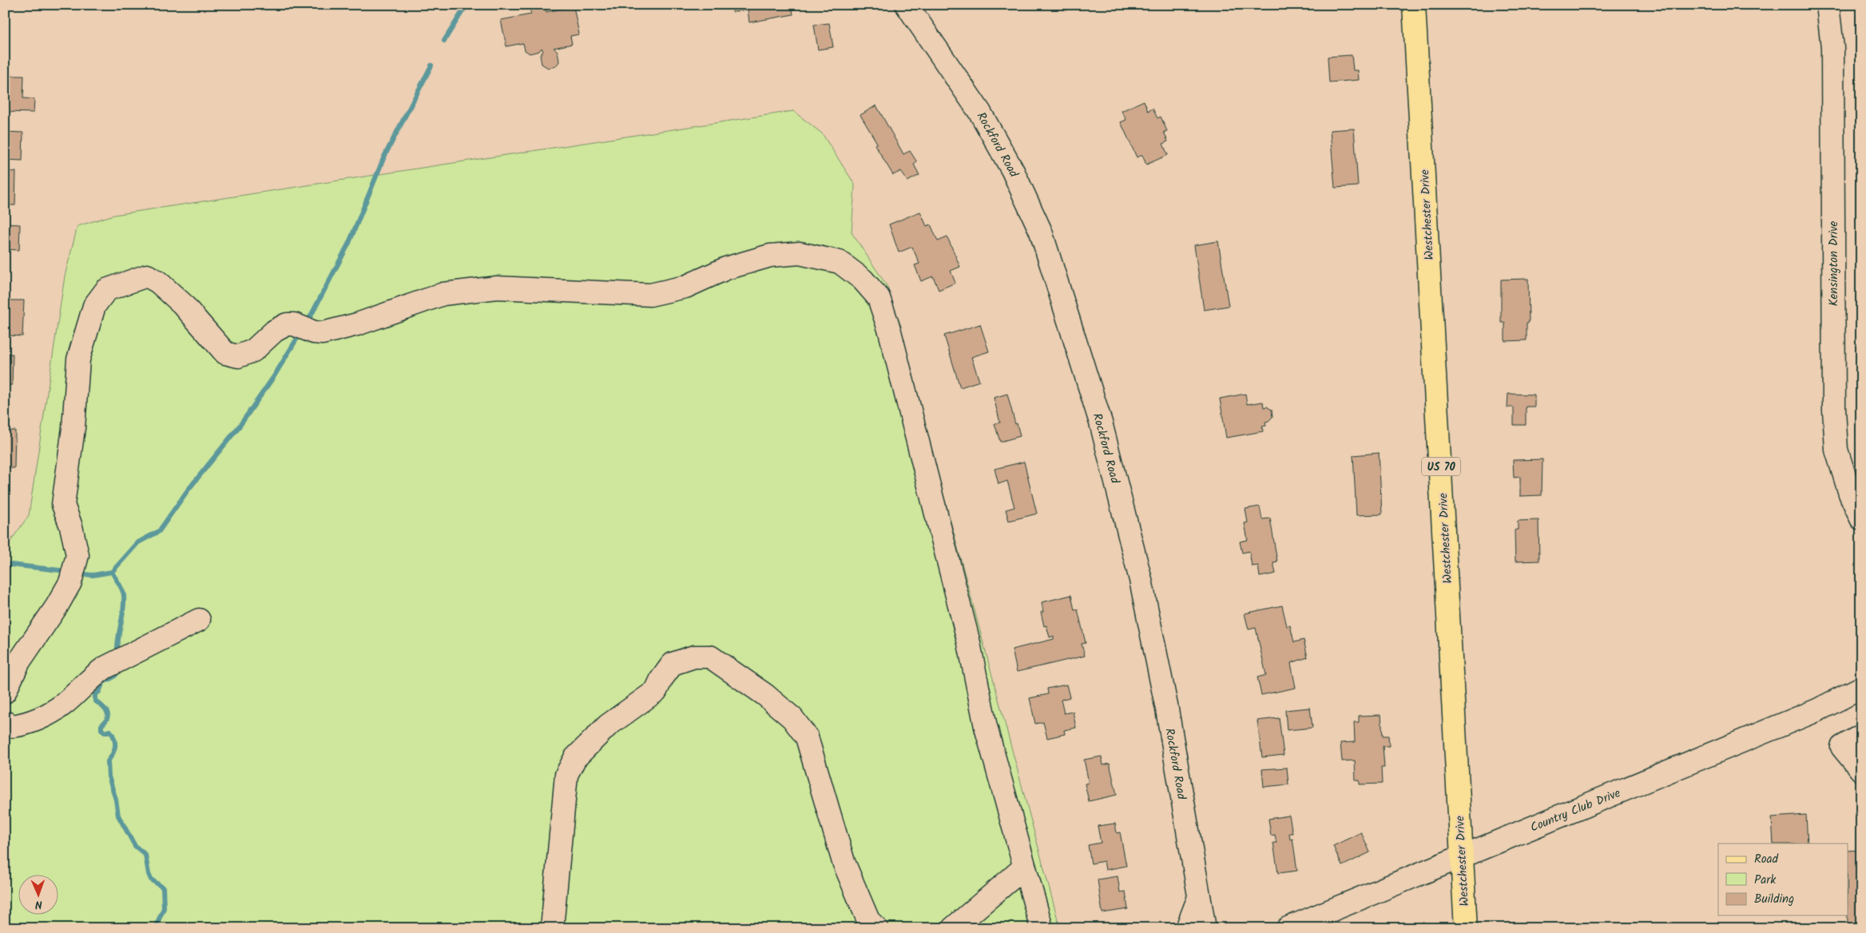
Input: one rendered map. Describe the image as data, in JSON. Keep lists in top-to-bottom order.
{
  "streets": {
    "main road": ["Westchester Drive", "US 70"],
    "street": ["Rockford Road", "Kensington Drive", "Country Club Drive"]
  },
  "crossings": [
    ["Westchester Drive", "Country Club Drive"]
  ],
  "legend": ["Road", "Park", "Building"],
  "north": "bottom"
}
